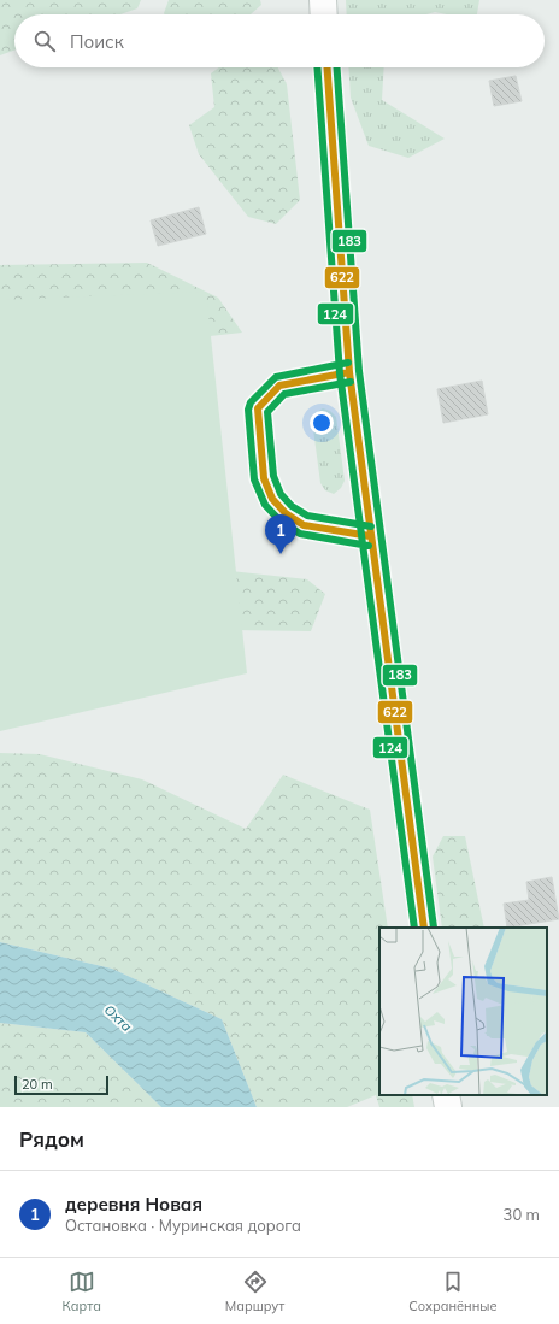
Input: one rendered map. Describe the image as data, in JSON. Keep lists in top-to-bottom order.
{
  "water": ["Охта"],
  "lines": ["transit line 622", "transit line 124", "transit line 183"],
  "scale_bar": "20 m",
  "page": {
    "search": "Поиск",
    "pins": "1",
    "scale": "20 m",
    "heading": "Рядом",
    "list": [
      {
        "mark": "1",
        "name": "деревня Новая",
        "note": "Остановка · Муринская дорога",
        "value": "30 m"
      }
    ],
    "nav": ["Карта", "Маршрут", "Сохранённые"]
  }
}
